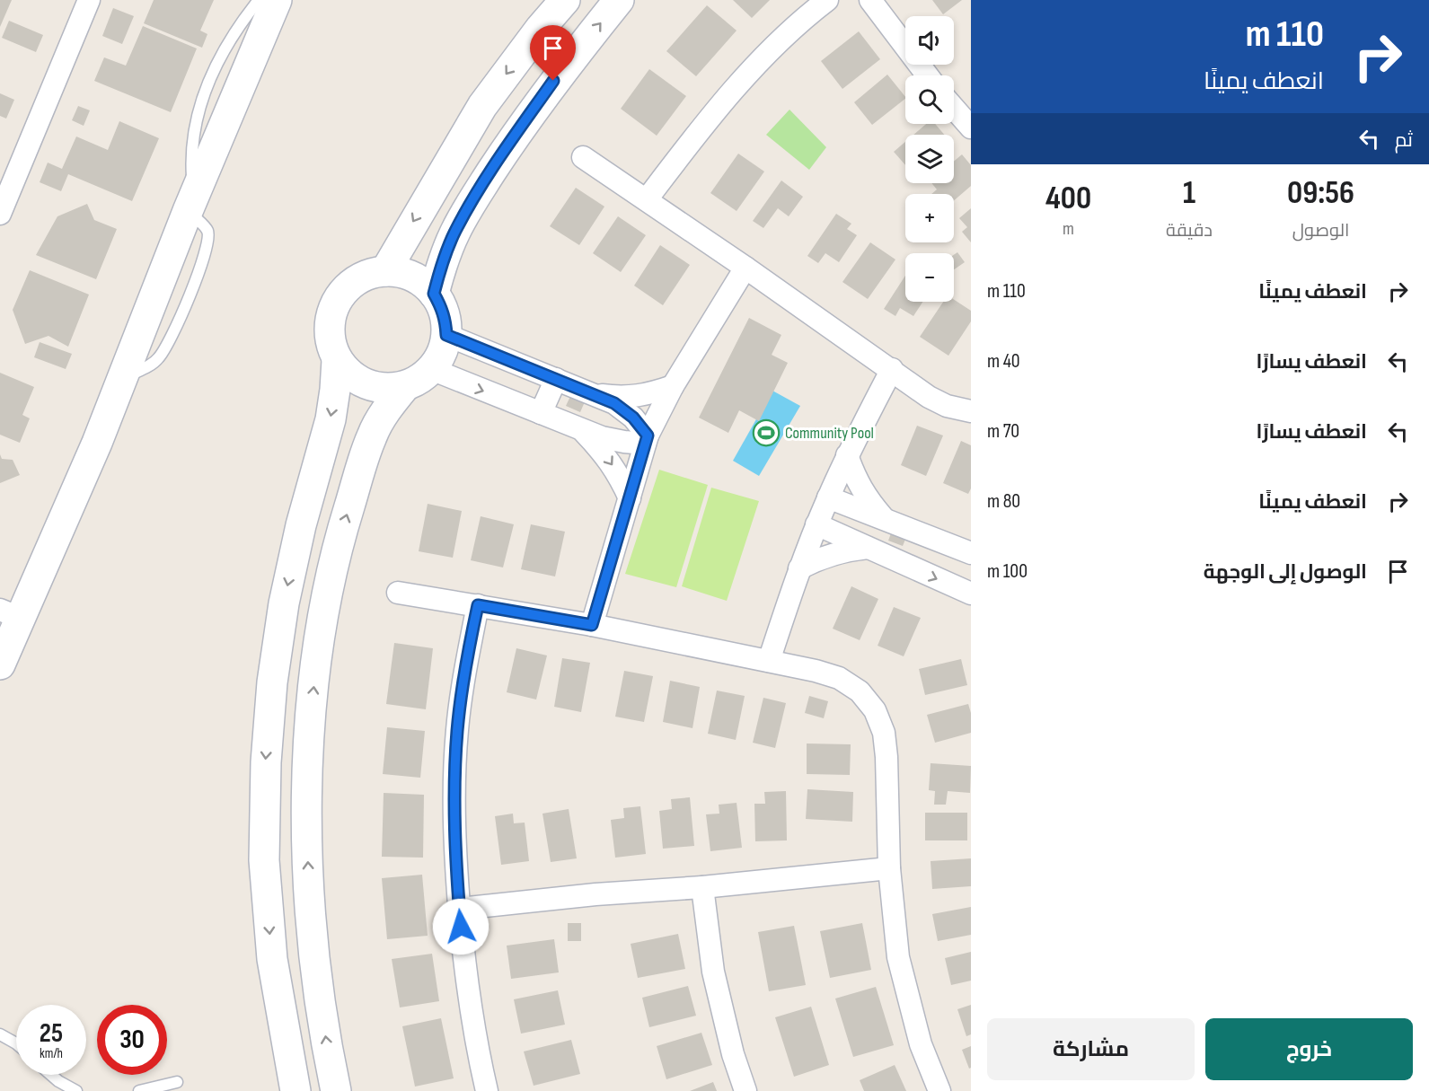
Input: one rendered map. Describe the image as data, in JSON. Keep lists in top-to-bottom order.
{
  "places": {
    "sports": ["Community Pool"]
  },
  "page": {
    "turn": ["110 m", "انعطف يمينًا"],
    "map_buttons": ["+", "−"],
    "then": "ثم",
    "eta": [
      "09:56",
      "الوصول",
      "1",
      "دقيقة",
      "400",
      "m"
    ],
    "list": [
      {
        "name": "انعطف يمينًا",
        "value": "110 m"
      },
      {
        "name": "انعطف يسارًا",
        "value": "40 m"
      },
      {
        "name": "انعطف يسارًا",
        "value": "70 m"
      },
      {
        "name": "انعطف يمينًا",
        "value": "80 m"
      },
      {
        "name": "الوصول إلى الوجهة",
        "value": "100 m"
      }
    ],
    "speed": "25 km/h",
    "limit": "30",
    "buttons": ["خروج", "مشاركة"]
  }
}
